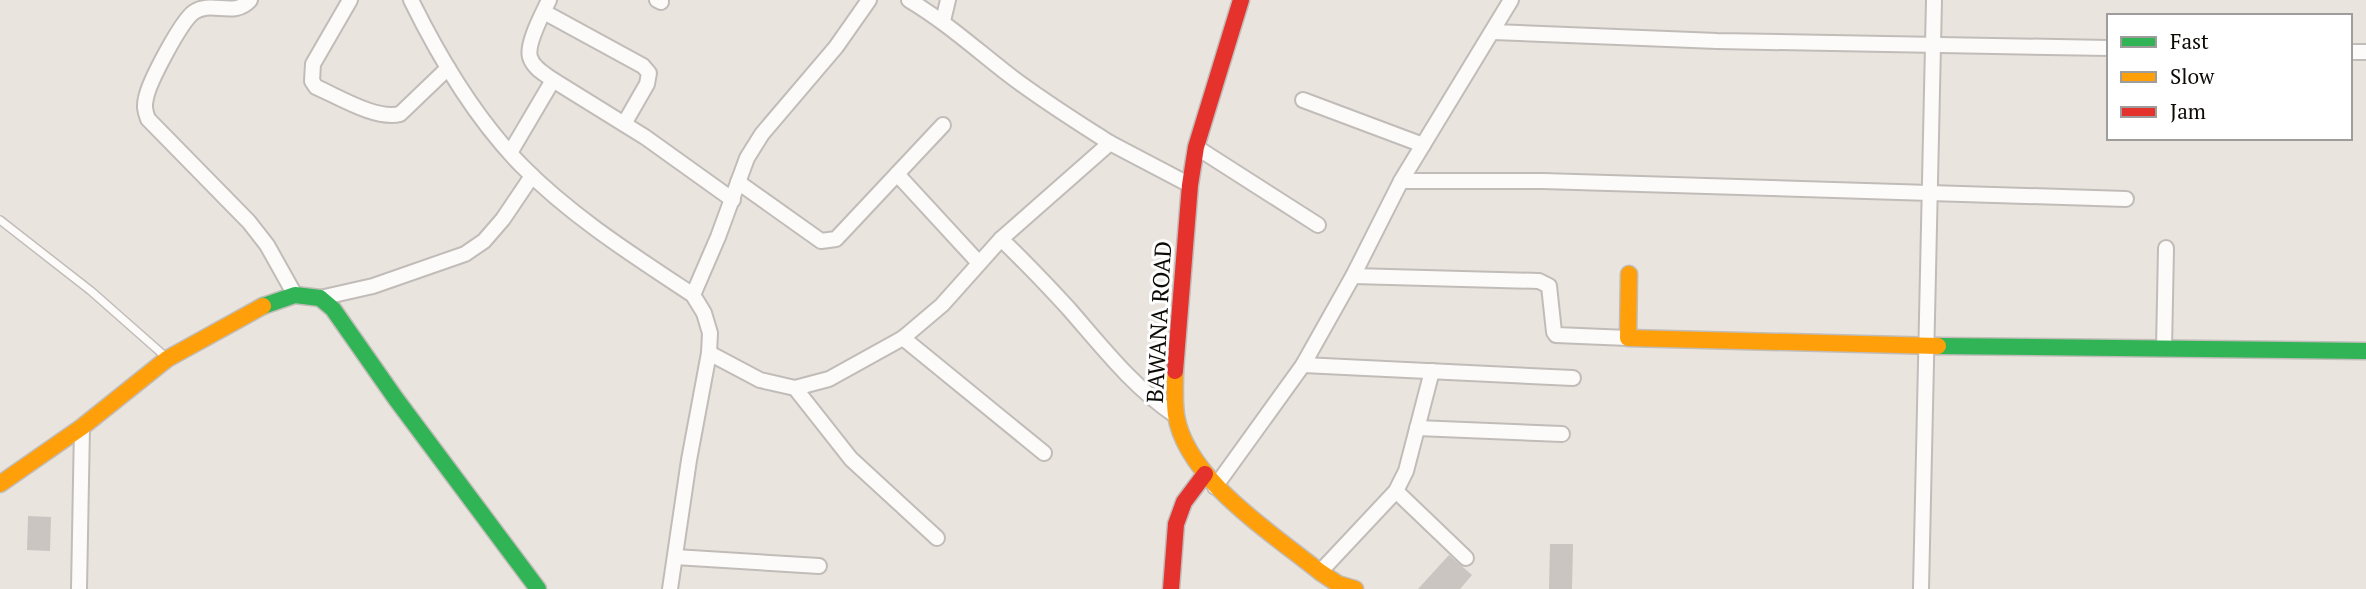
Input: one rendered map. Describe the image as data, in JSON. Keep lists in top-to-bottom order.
{
  "streets": {
    "street": ["BAWANA ROAD"]
  },
  "legend": ["Fast", "Slow", "Jam"]
}
